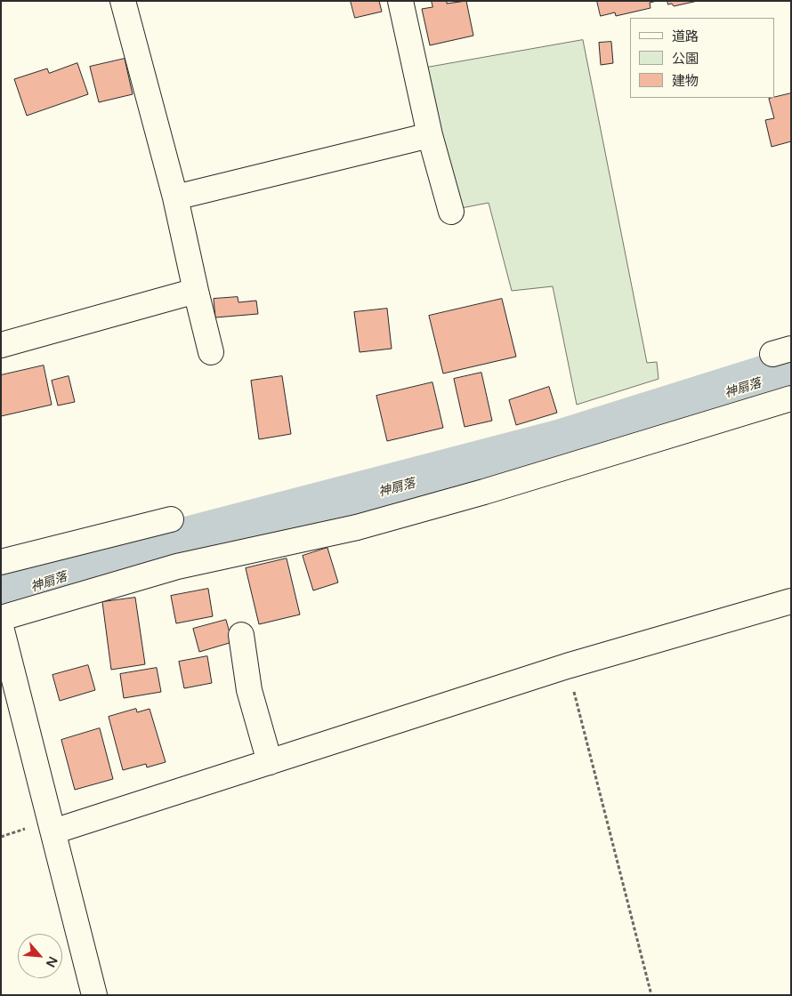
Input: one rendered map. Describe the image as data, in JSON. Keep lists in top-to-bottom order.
{
  "water": ["神扇落"],
  "legend": ["道路", "公園", "建物"],
  "north": "bottom right"
}
